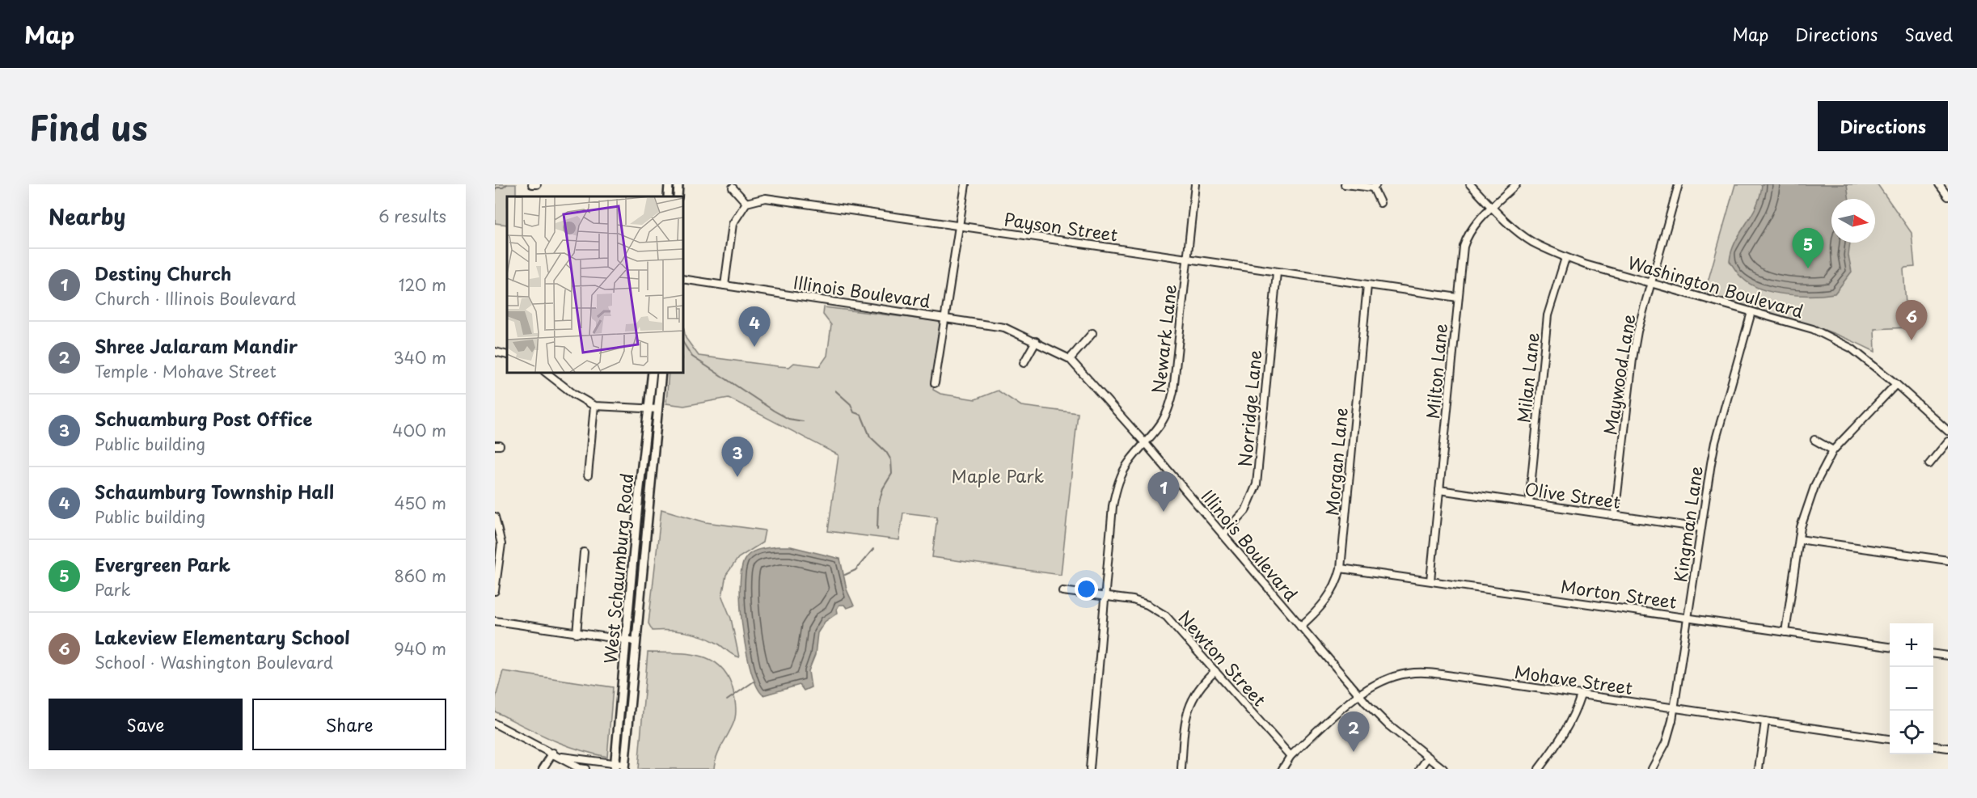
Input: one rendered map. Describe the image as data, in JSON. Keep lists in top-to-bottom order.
{
  "streets": {
    "main road": ["West Schaumburg Road"],
    "street": [
      "Payson Street",
      "Washington Boulevard",
      "Illinois Boulevard",
      "Newark Lane",
      "Milton Lane",
      "Maywood Lane",
      "Milan Lane",
      "Norridge Lane",
      "Morgan Lane",
      "Olive Street",
      "Kingman Lane",
      "Morton Street",
      "Newton Street",
      "Mohave Street"
    ]
  },
  "crossings": [
    ["Payson Street", "Newark Lane"],
    ["Payson Street", "Milton Lane"],
    ["Payson Street", "Norridge Lane"],
    ["Payson Street", "Morgan Lane"],
    ["Washington Boulevard", "Milton Lane"],
    ["Washington Boulevard", "Maywood Lane"],
    ["Washington Boulevard", "Milan Lane"],
    ["Washington Boulevard", "Kingman Lane"],
    ["Illinois Boulevard", "Newark Lane"],
    ["Illinois Boulevard", "Norridge Lane"],
    ["Illinois Boulevard", "Morgan Lane"],
    ["Illinois Boulevard", "Mohave Street"],
    ["Newark Lane", "Newton Street"],
    ["Milton Lane", "Olive Street"],
    ["Milton Lane", "Morton Street"],
    ["Maywood Lane", "Olive Street"],
    ["Milan Lane", "Olive Street"],
    ["Morgan Lane", "Morton Street"],
    ["Olive Street", "Kingman Lane"],
    ["Kingman Lane", "Morton Street"],
    ["Kingman Lane", "Mohave Street"],
    ["Newton Street", "Mohave Street"]
  ],
  "parks": ["Maple Park"],
  "north": "right",
  "page": {
    "header": "Map",
    "nav": ["Map", "Directions", "Saved"],
    "title": "Find us",
    "buttons": [
      "Directions",
      ["Save", "Share"]
    ],
    "heading": ["Nearby", "6 results"],
    "pins": [
      "5",
      "6",
      "4",
      "3",
      "1",
      "2"
    ],
    "list": [
      {
        "mark": "1",
        "name": "Destiny Church",
        "note": "Church · Illinois Boulevard",
        "value": "120 m"
      },
      {
        "mark": "2",
        "name": "Shree Jalaram Mandir",
        "note": "Temple · Mohave Street",
        "value": "340 m"
      },
      {
        "mark": "3",
        "name": "Schuamburg Post Office",
        "note": "Public building",
        "value": "400 m"
      },
      {
        "mark": "4",
        "name": "Schaumburg Township Hall",
        "note": "Public building",
        "value": "450 m"
      },
      {
        "mark": "5",
        "name": "Evergreen Park",
        "note": "Park",
        "value": "860 m"
      },
      {
        "mark": "6",
        "name": "Lakeview Elementary School",
        "note": "School · Washington Boulevard",
        "value": "940 m"
      }
    ],
    "map_buttons": ["+", "−"]
  }
}
